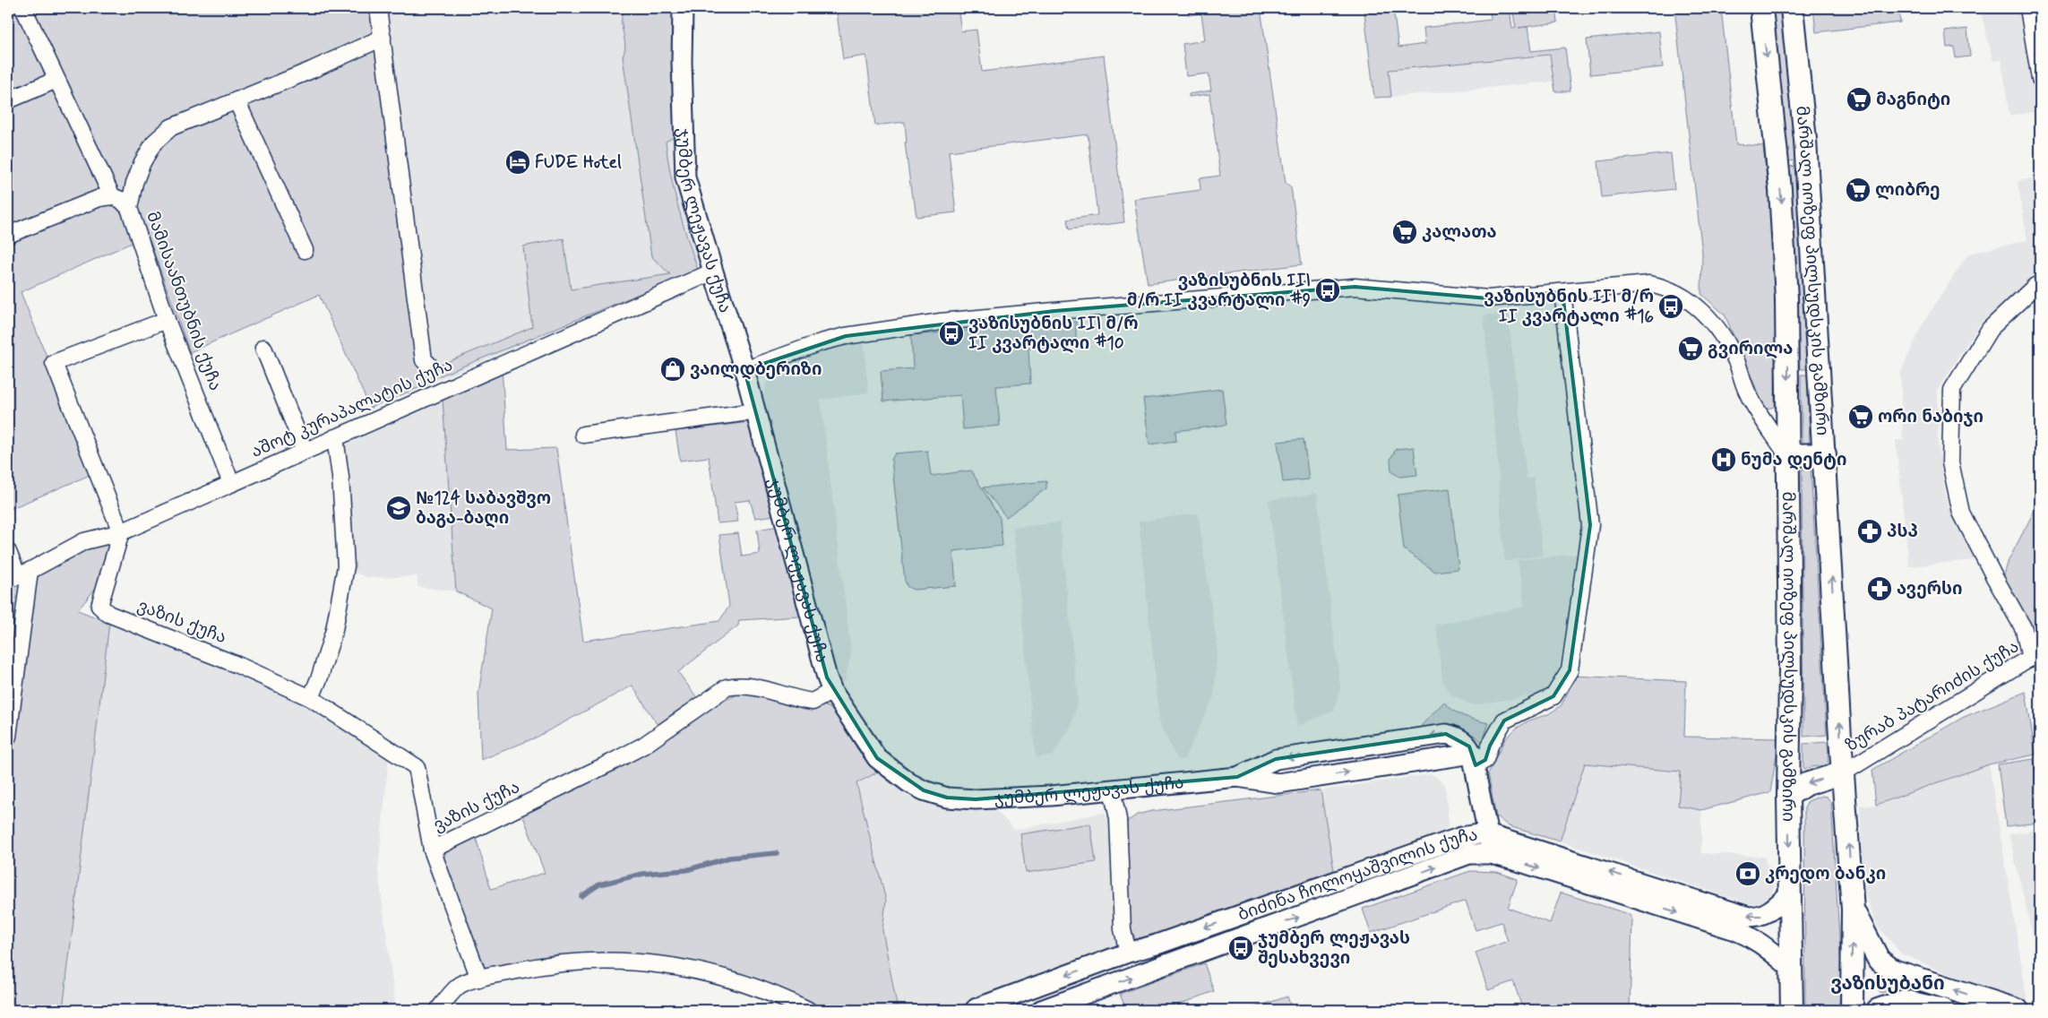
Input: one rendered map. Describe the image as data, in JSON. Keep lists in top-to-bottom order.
{
  "streets": {
    "main road": ["მარშალ იოზეფ პილსუდსკის გამზირი"],
    "street": [
      "ჯუმბერ ლეჟავას ქუჩა",
      "მამისაანთუბნის ქუჩა",
      "აშოტ კურაპალატის ქუჩა",
      "ვაზის ქუჩა",
      "ზურაბ პატარიძის ქუჩა",
      "ბიძინა ჩოლოყაშვილის ქუჩა"
    ]
  },
  "crossings": [
    ["ჯუმბერ ლეჟავას ქუჩა", "აშოტ კურაპალატის ქუჩა"],
    ["ჯუმბერ ლეჟავას ქუჩა", "ვაზის ქუჩა"],
    ["მარშალ იოზეფ პილსუდსკის გამზირი", "ზურაბ პატარიძის ქუჩა"],
    ["მარშალ იოზეფ პილსუდსკის გამზირი", "ბიძინა ჩოლოყაშვილის ქუჩა"],
    ["მამისაანთუბნის ქუჩა", "აშოტ კურაპალატის ქუჩა"],
    ["აშოტ კურაპალატის ქუჩა", "ვაზის ქუჩა"]
  ],
  "districts": ["ვაზისუბანი"],
  "places": {
    "supermarket": [
      "მაგნიტი",
      "ლიბრე",
      "კალათა",
      "გვირილა",
      "ორი ნაბიჯი"
    ],
    "hotel": ["FUDE Hotel"],
    "bus stop": [
      "ვაზისუბნის III მ/რ II კვარტალი #9",
      "ვაზისუბნის III მ/რ II კვარტალი #16",
      "ვაზისუბნის III მ/რ II კვარტალი #10",
      "ჯუმბერ ლეჟავას შესახვევი"
    ],
    "shop": ["ვაილდბერიზი"],
    "hospital": ["ნუმა დენტი"],
    "school or university": ["№124 საბავშვო ბაგა-ბაღი"],
    "pharmacy": ["პსპ", "ავერსი"],
    "bank": ["კრედო ბანკი"]
  }
}
